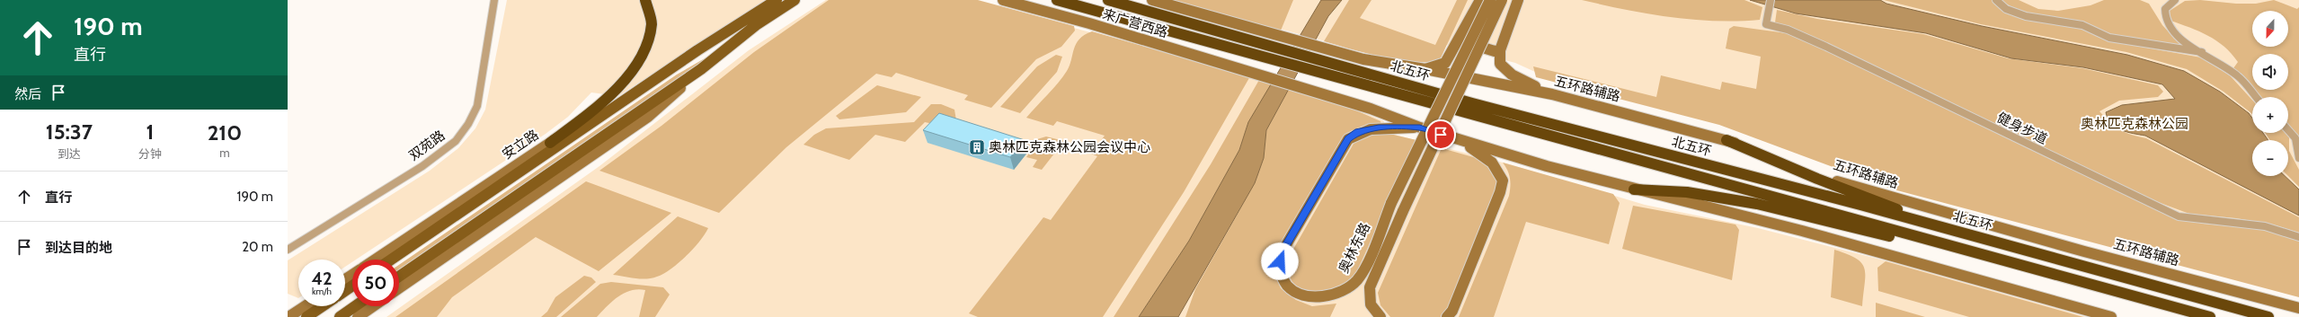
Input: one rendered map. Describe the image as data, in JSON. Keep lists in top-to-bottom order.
{
  "streets": {
    "highway": ["北五环"],
    "main road": ["安立路"],
    "street": [
      "来广营西路",
      "五环路辅路",
      "健身步道",
      "双苑路",
      "奥林东路"
    ]
  },
  "crossings": [
    ["来广营西路", "奥林东路"]
  ],
  "parks": ["奥林匹克森林公园"],
  "places": {
    "building": ["奥林匹克森林公园会议中心"]
  },
  "north": "bottom",
  "page": {
    "turn": ["190 m", "直行"],
    "map_buttons": ["+", "−"],
    "then": "然后",
    "eta": [
      "15:37",
      "到达",
      "1",
      "分钟",
      "210",
      "m"
    ],
    "list": [
      {
        "name": "直行",
        "value": "190 m"
      },
      {
        "name": "到达目的地",
        "value": "20 m"
      }
    ],
    "speed": "42 km/h",
    "limit": "50"
  }
}
